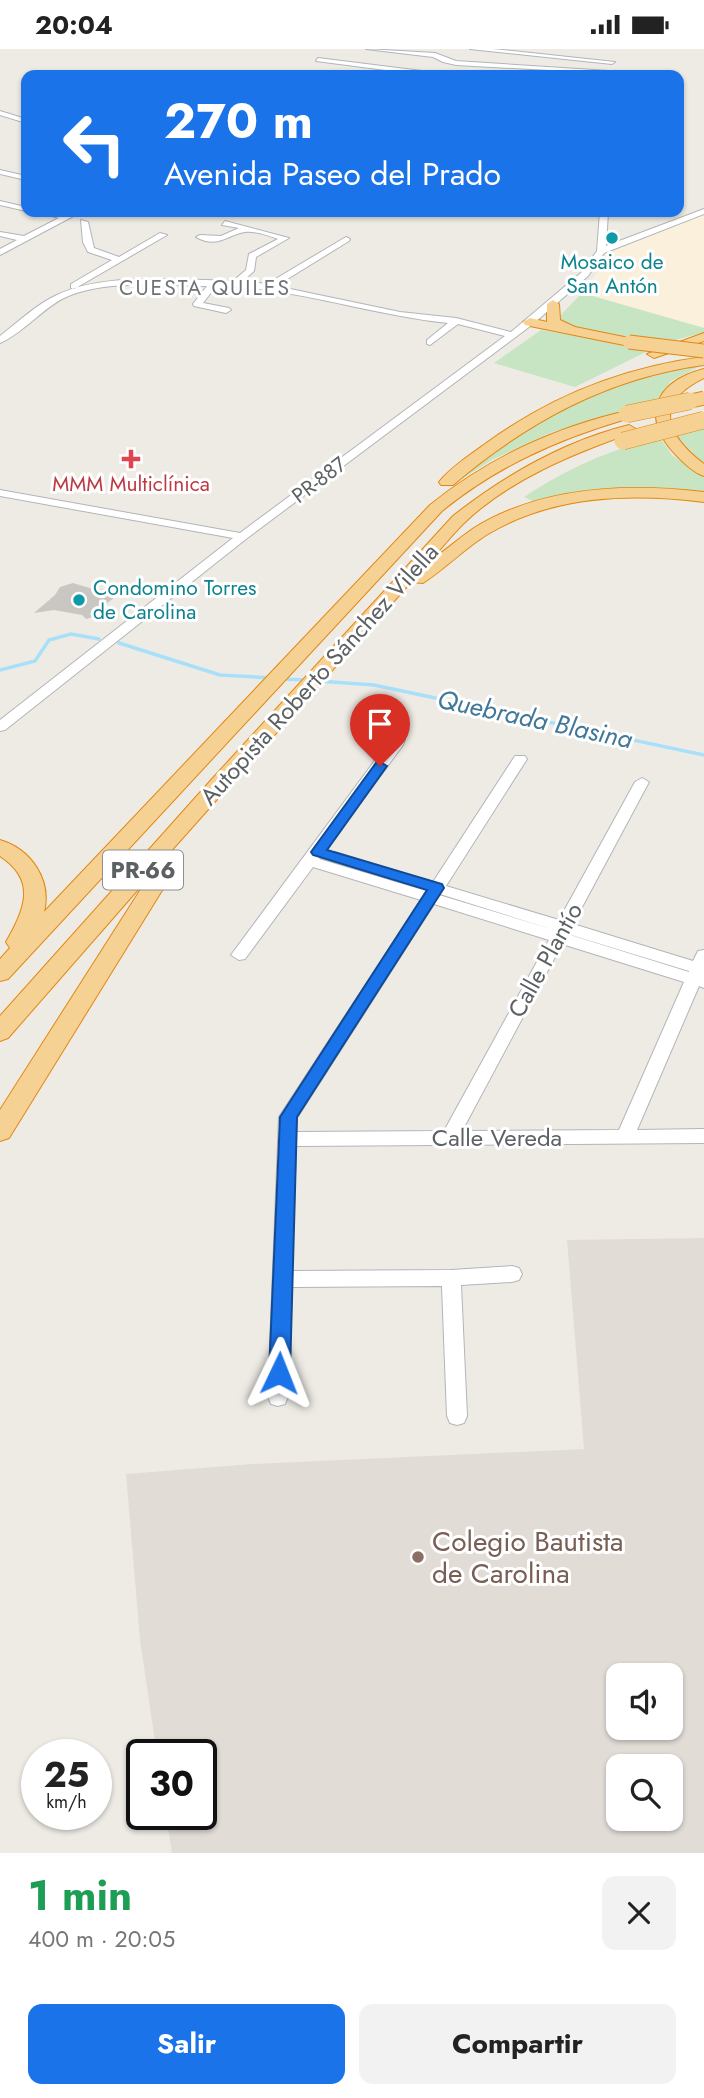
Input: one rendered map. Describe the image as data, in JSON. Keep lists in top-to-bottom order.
{
  "streets": {
    "highway": ["Autopista Roberto Sánchez Vilella", "PR-66"],
    "street": ["PR-887", "Calle Plantío", "Calle Vereda"]
  },
  "crossings": [
    ["Calle Plantío", "Calle Vereda"]
  ],
  "districts": ["CUESTA QUILES"],
  "water": ["Quebrada Blasina"],
  "places": {
    "other": ["Mosaico de San Antón", "Condomino Torres de Carolina", "Colegio Bautista de Carolina"],
    "health": ["MMM Multiclínica"]
  },
  "page": {
    "status": "20:04",
    "turn": ["270 m", "Avenida Paseo del Prado"],
    "speed": "25 km/h",
    "limit": "30",
    "heading": ["1 min", "400 m · 20:05"],
    "buttons": ["Salir", "Compartir"]
  }
}
